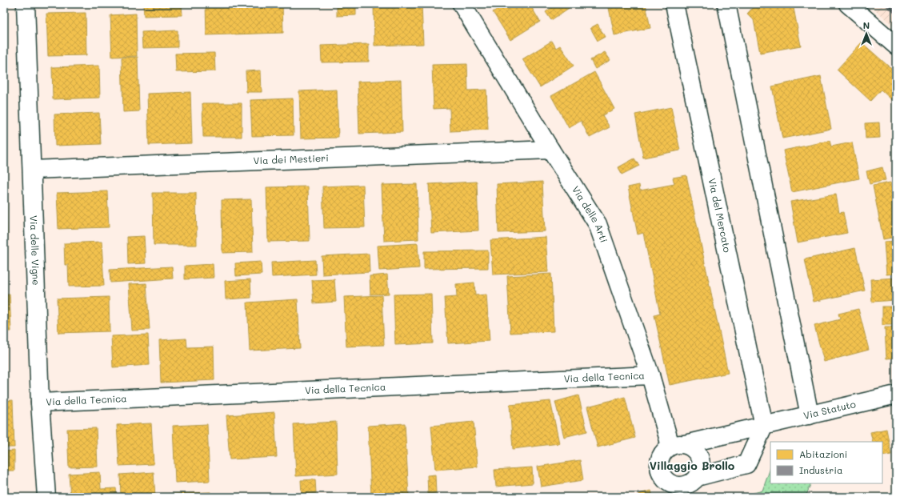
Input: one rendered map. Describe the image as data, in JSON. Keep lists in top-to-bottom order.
{
  "streets": {
    "street": [
      "Via dei Mestieri",
      "Via delle Arti",
      "Via del Mercato",
      "Via delle Vigne",
      "Via della Tecnica",
      "Via Statuto"
    ]
  },
  "crossings": [
    ["Via dei Mestieri", "Via delle Arti"],
    ["Via dei Mestieri", "Via delle Vigne"],
    ["Via delle Arti", "Via della Tecnica"],
    ["Via delle Arti", "Via Statuto"],
    ["Via del Mercato", "Via Statuto"],
    ["Via delle Vigne", "Via della Tecnica"]
  ],
  "districts": ["Villaggio Brollo"],
  "legend": ["Abitazioni", "Industria"],
  "north": "top"
}
